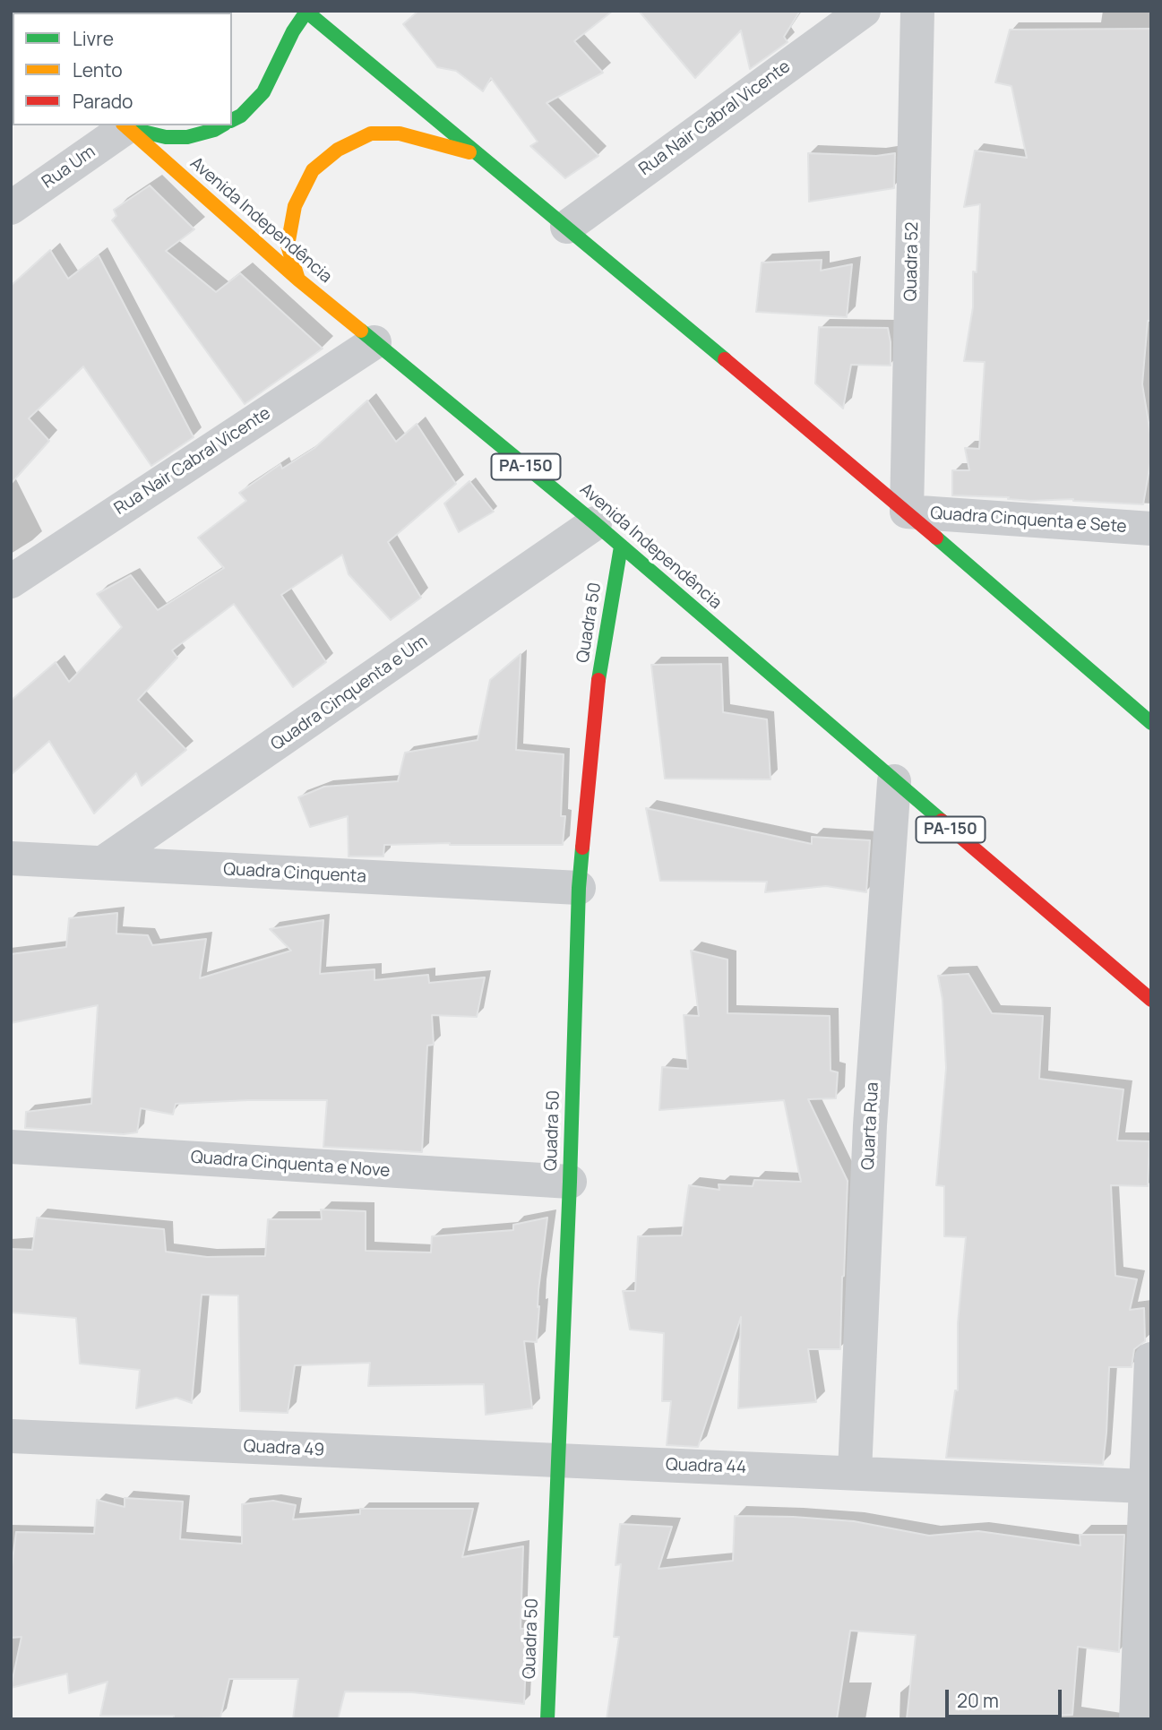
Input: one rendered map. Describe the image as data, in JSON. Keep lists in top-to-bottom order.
{
  "streets": {
    "main road": ["Avenida Independência", "PA-150", "Quadra 50"],
    "street": [
      "Rua Nair Cabral Vicente",
      "Rua Um",
      "Quadra 52",
      "Quadra Cinquenta e Sete",
      "Quadra Cinquenta e Um",
      "Quadra Cinquenta",
      "Quarta Rua",
      "Quadra Cinquenta e Nove",
      "Quadra 49",
      "Quadra 44"
    ]
  },
  "crossings": [
    ["Rua Nair Cabral Vicente", "Avenida Independência"],
    ["Rua Um", "Avenida Independência"],
    ["Avenida Independência", "Quadra 50"],
    ["Avenida Independência", "Quadra Cinquenta e Um"],
    ["Avenida Independência", "Quarta Rua"],
    ["Quadra 52", "Quadra Cinquenta e Sete"],
    ["Quadra 50", "Quadra Cinquenta"],
    ["Quadra 50", "Quadra Cinquenta e Nove"],
    ["Quadra 50", "Quadra 49"],
    ["Quadra 50", "Quadra 44"],
    ["Quadra Cinquenta e Um", "Quadra Cinquenta"],
    ["Quarta Rua", "Quadra 44"],
    ["Quadra 49", "Quadra 44"]
  ],
  "legend": ["Livre", "Lento", "Parado"],
  "scale_bar": "20 m"
}
